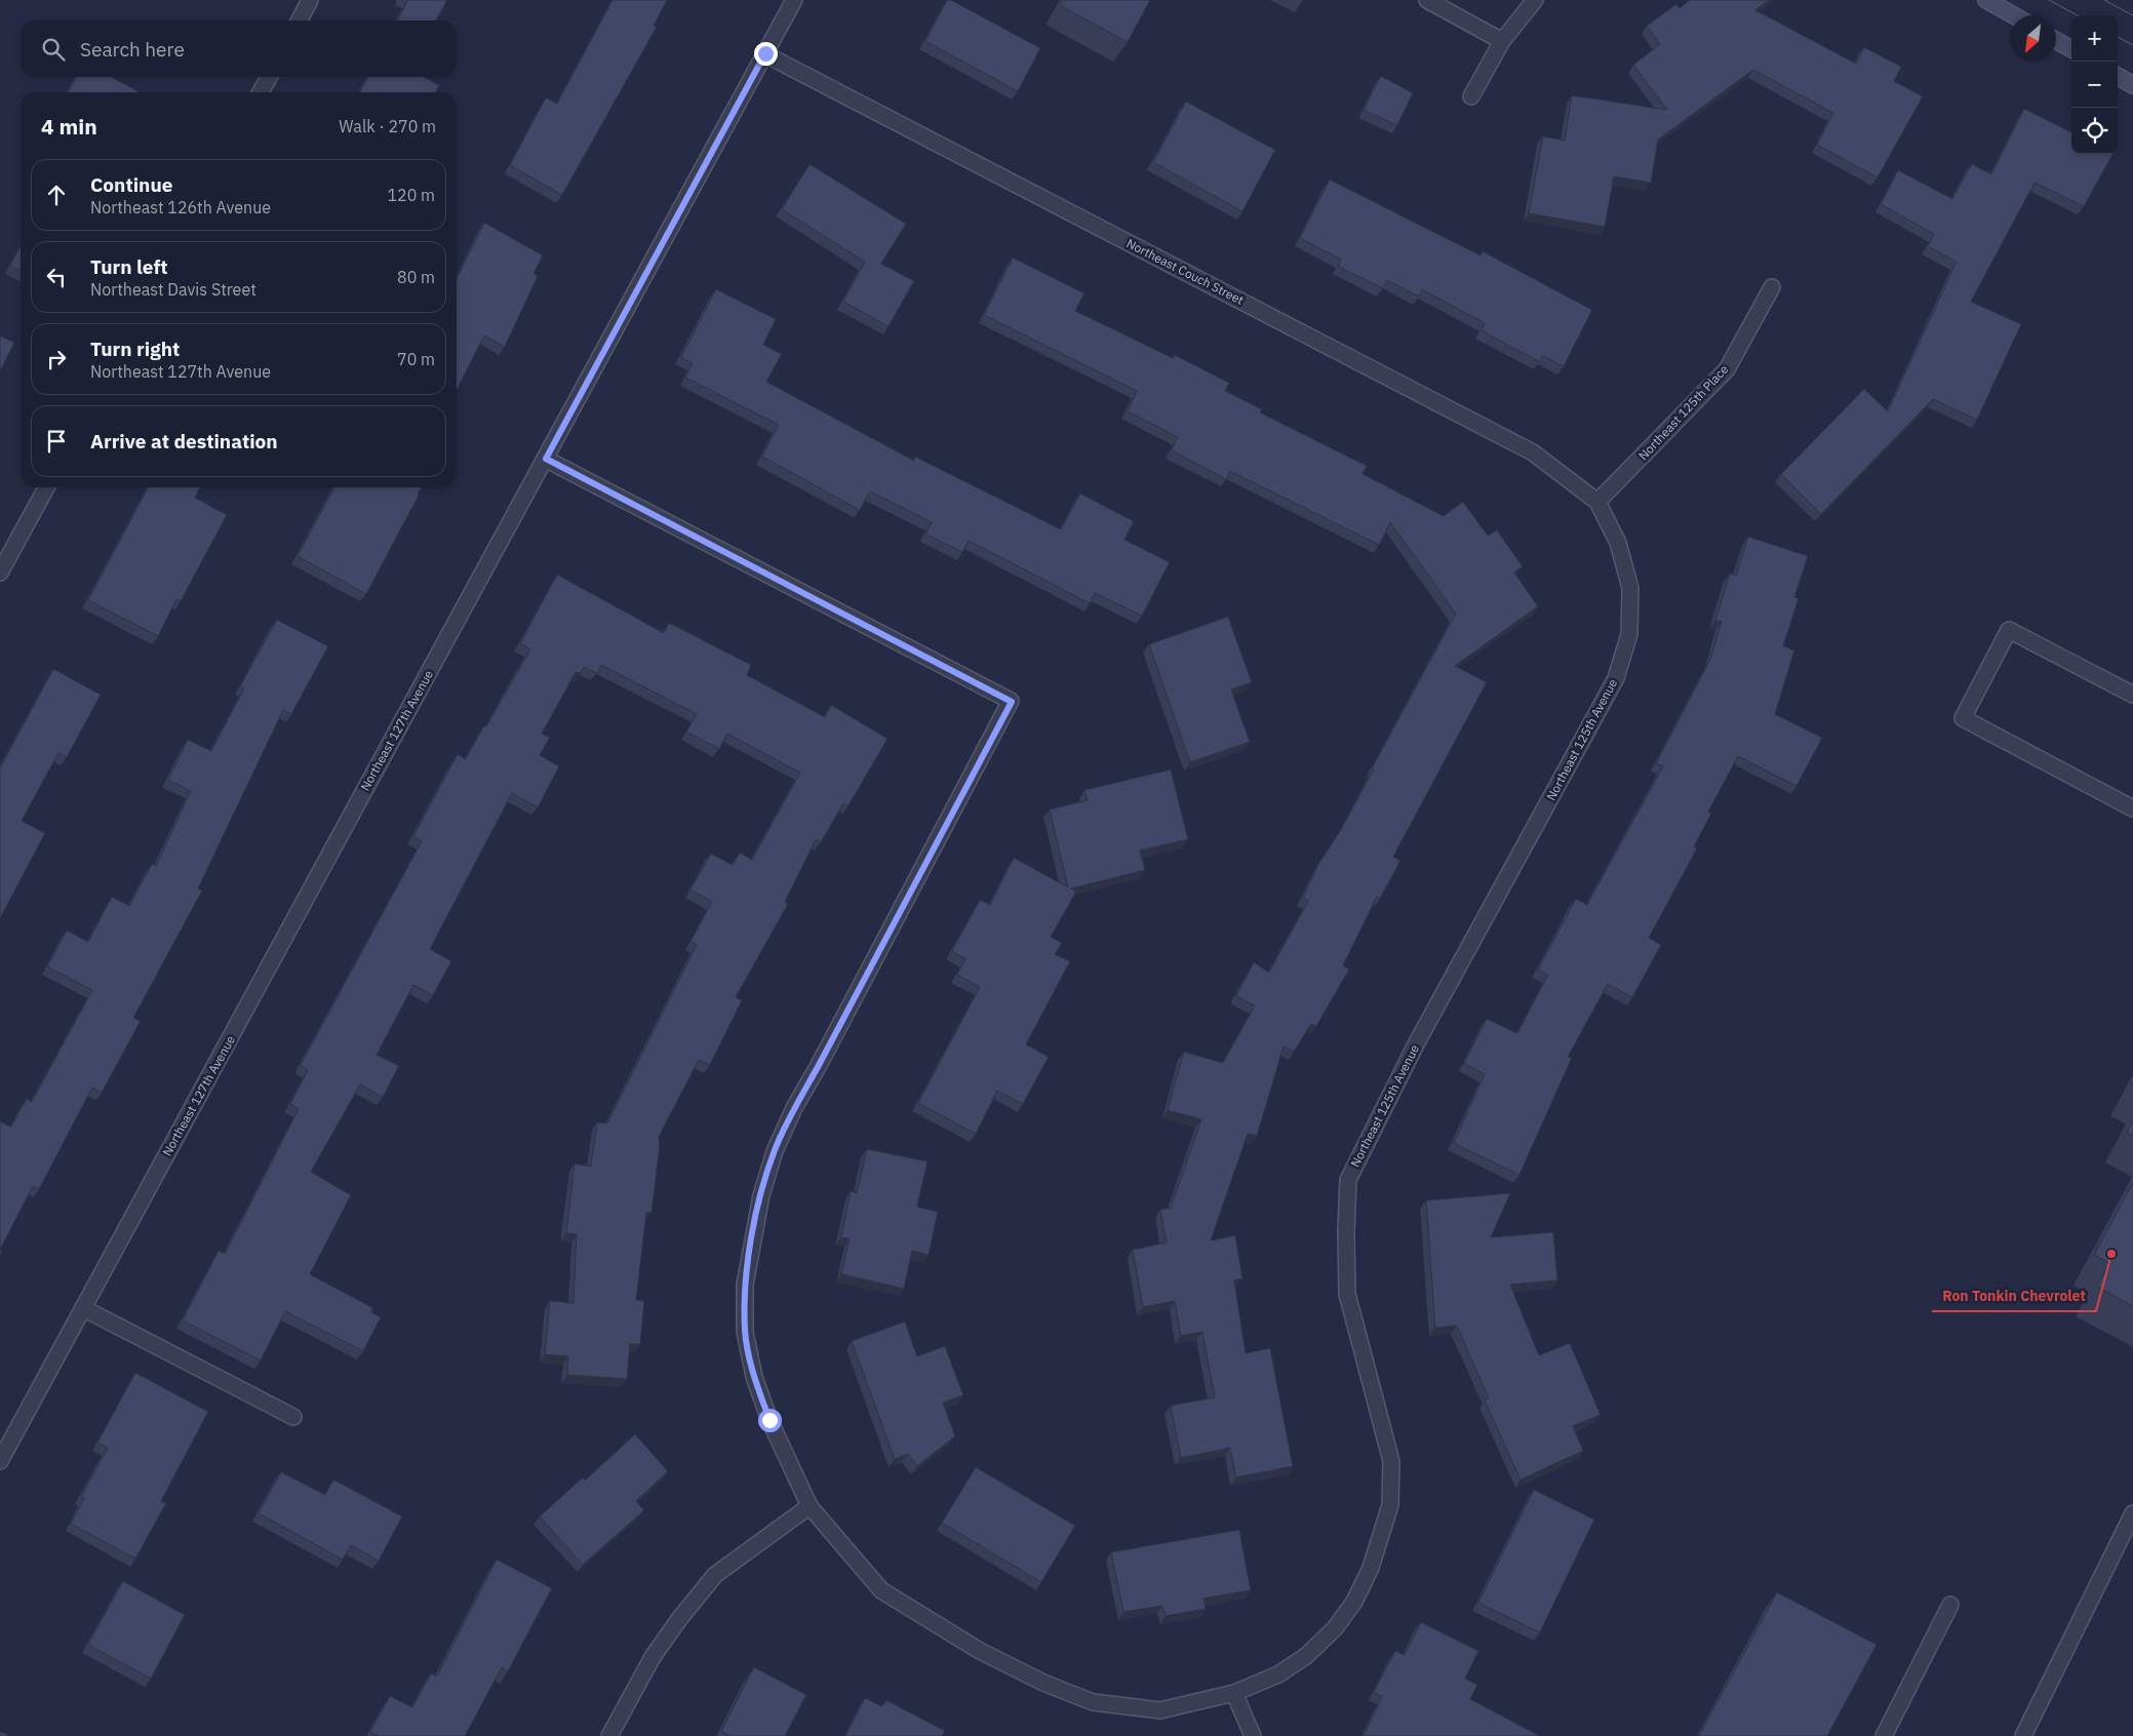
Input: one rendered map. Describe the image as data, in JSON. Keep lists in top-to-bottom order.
{
  "streets": {
    "street": [
      "Northeast Couch Street",
      "Northeast 125th Place",
      "Northeast 127th Avenue",
      "Northeast 125th Avenue"
    ]
  },
  "crossings": [
    ["Northeast Couch Street", "Northeast 125th Place"],
    ["Northeast Couch Street", "Northeast 127th Avenue"],
    ["Northeast Couch Street", "Northeast 125th Avenue"],
    ["Northeast 125th Place", "Northeast 125th Avenue"],
    ["Northeast 127th Avenue", "Northeast 125th Avenue"]
  ],
  "places": ["Ron Tonkin Chevrolet"],
  "north": "bottom left",
  "page": {
    "map_buttons": ["+", "−"],
    "search": "Search here",
    "heading": ["4 min", "Walk · 270 m"],
    "list": [
      ["Continue", "Northeast 126th Avenue", "120 m"],
      ["Turn left", "Northeast Davis Street", "80 m"],
      ["Turn right", "Northeast 127th Avenue", "70 m"],
      "Arrive at destination"
    ]
  }
}
